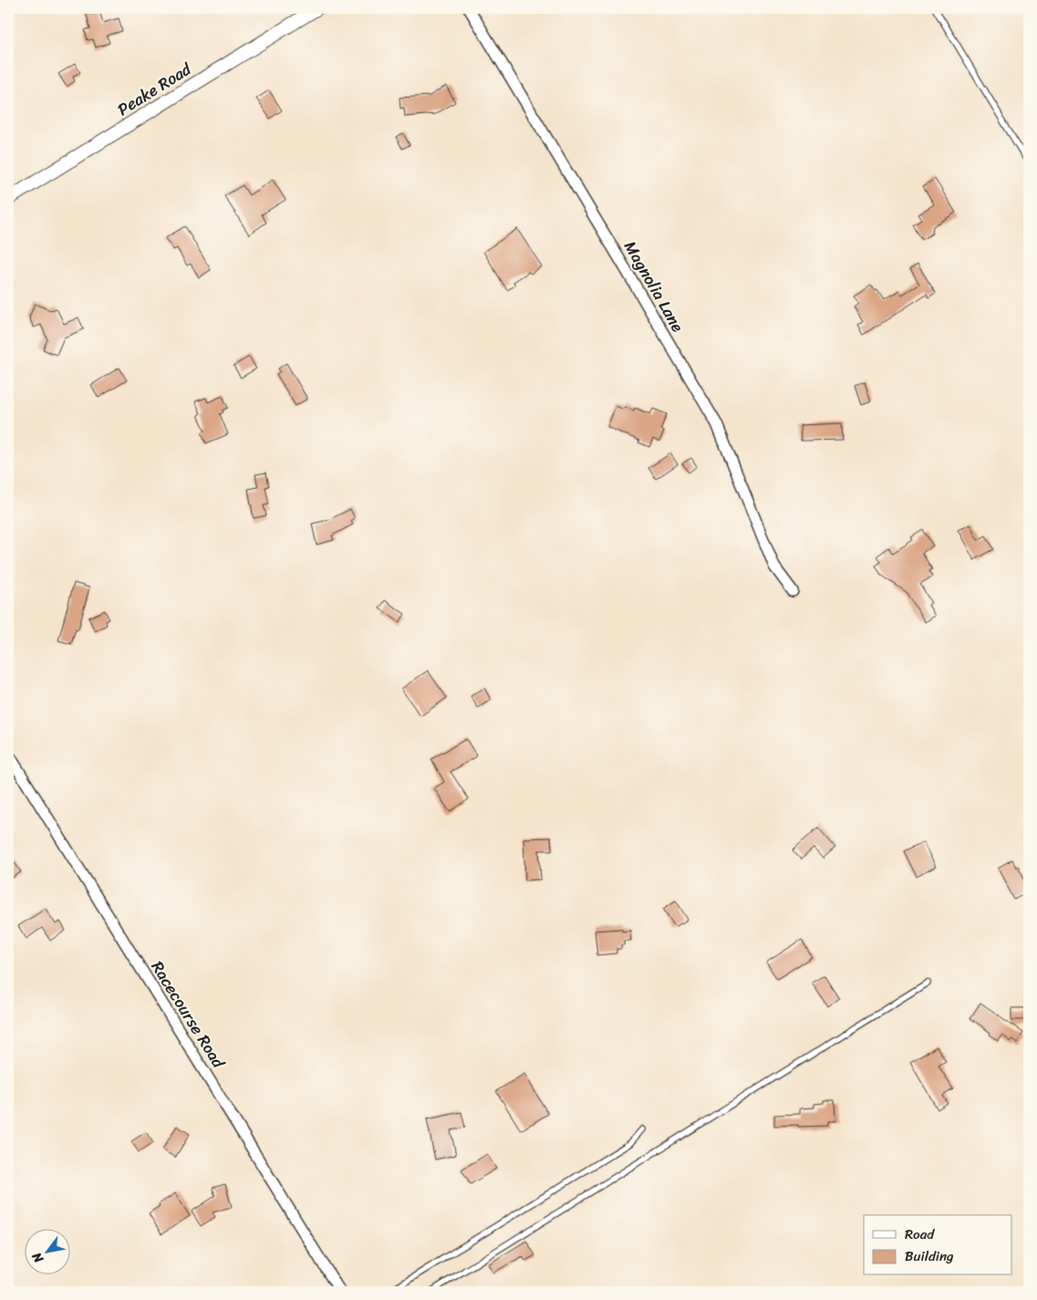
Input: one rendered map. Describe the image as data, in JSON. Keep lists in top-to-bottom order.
{
  "streets": {
    "street": ["Peake Road", "Magnolia Lane", "Racecourse Road"]
  },
  "legend": ["Road", "Building"],
  "north": "bottom left"
}
